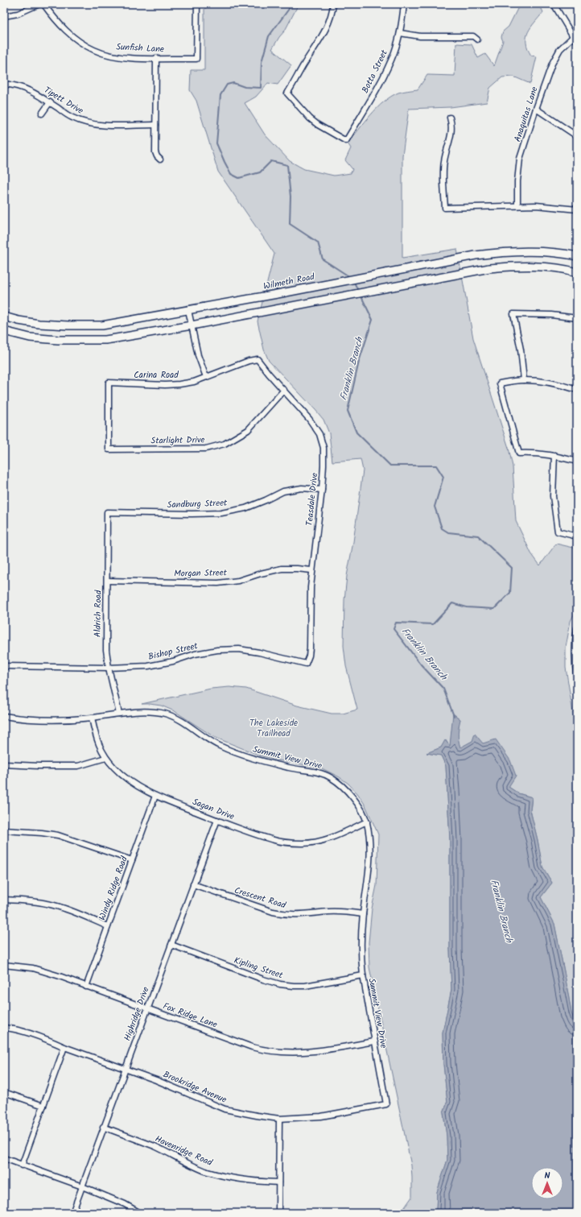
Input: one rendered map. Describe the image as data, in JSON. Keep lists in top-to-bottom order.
{
  "streets": {
    "street": [
      "Sunfish Lane",
      "Botta Street",
      "Tipett Drive",
      "Anaquitas Lane",
      "Wilmeth Road",
      "Carina Road",
      "Starlight Drive",
      "Teasdale Drive",
      "Sandburg Street",
      "Morgan Street",
      "Aldrich Road",
      "Bishop Street",
      "Summit View Drive",
      "Sagan Drive",
      "Windy Ridge Road",
      "Crescent Road",
      "Kipling Street",
      "Highridge Drive",
      "Fox Ridge Lane",
      "Brookridge Avenue",
      "Havenridge Road"
    ]
  },
  "crossings": [
    ["Carina Road", "Starlight Drive"],
    ["Carina Road", "Teasdale Drive"],
    ["Starlight Drive", "Teasdale Drive"],
    ["Teasdale Drive", "Sandburg Street"],
    ["Teasdale Drive", "Morgan Street"],
    ["Teasdale Drive", "Bishop Street"],
    ["Sandburg Street", "Aldrich Road"],
    ["Morgan Street", "Aldrich Road"],
    ["Aldrich Road", "Bishop Street"],
    ["Aldrich Road", "Summit View Drive"],
    ["Summit View Drive", "Sagan Drive"],
    ["Summit View Drive", "Crescent Road"],
    ["Summit View Drive", "Kipling Street"],
    ["Summit View Drive", "Fox Ridge Lane"],
    ["Summit View Drive", "Brookridge Avenue"],
    ["Sagan Drive", "Windy Ridge Road"],
    ["Sagan Drive", "Highridge Drive"],
    ["Windy Ridge Road", "Fox Ridge Lane"],
    ["Crescent Road", "Highridge Drive"],
    ["Kipling Street", "Highridge Drive"],
    ["Highridge Drive", "Fox Ridge Lane"],
    ["Highridge Drive", "Brookridge Avenue"],
    ["Highridge Drive", "Havenridge Road"]
  ],
  "water": ["Franklin Branch"],
  "parks": ["The Lakeside Trailhead"],
  "north": "top"
}
